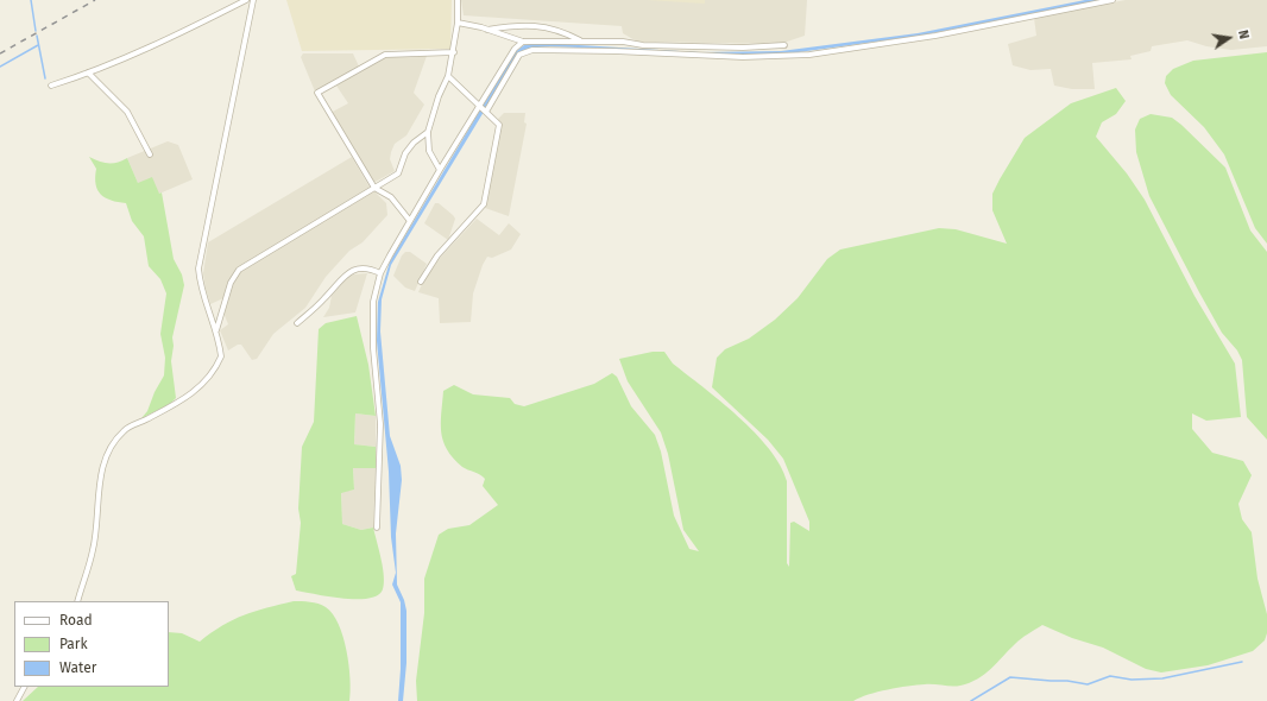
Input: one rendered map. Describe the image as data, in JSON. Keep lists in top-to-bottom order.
{
  "legend": ["Road", "Park", "Water"],
  "north": "right"
}
